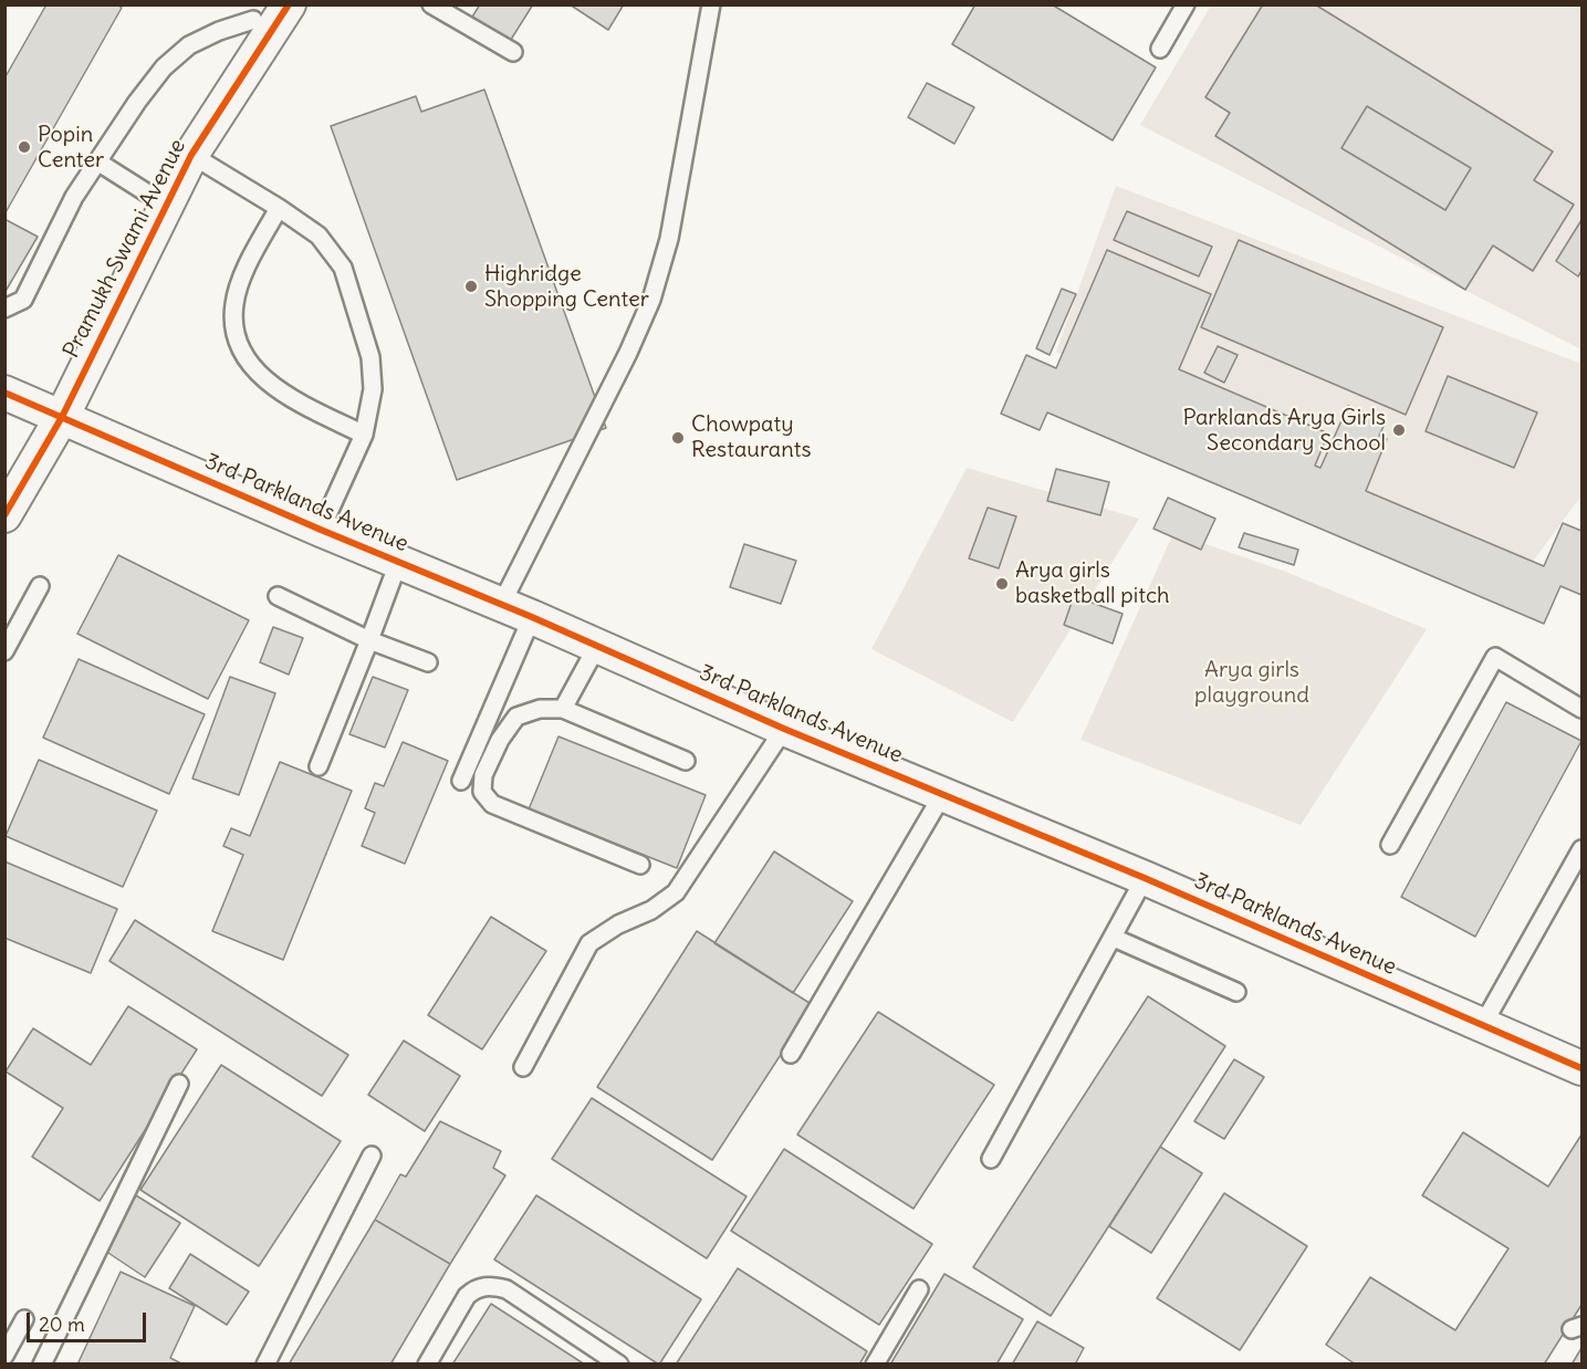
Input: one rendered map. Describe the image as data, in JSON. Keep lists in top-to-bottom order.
{
  "streets": {
    "street": ["Pramukh Swami Avenue", "3rd Parklands Avenue"]
  },
  "crossings": [
    ["Pramukh Swami Avenue", "3rd Parklands Avenue"]
  ],
  "parks": ["Arya girls playground"],
  "places": [
    "Popin Center",
    "Highridge Shopping Center",
    "Parklands Arya Girls Secondary School",
    "Chowpaty Restaurants",
    "Arya girls basketball pitch"
  ],
  "scale_bar": "20 m"
}
